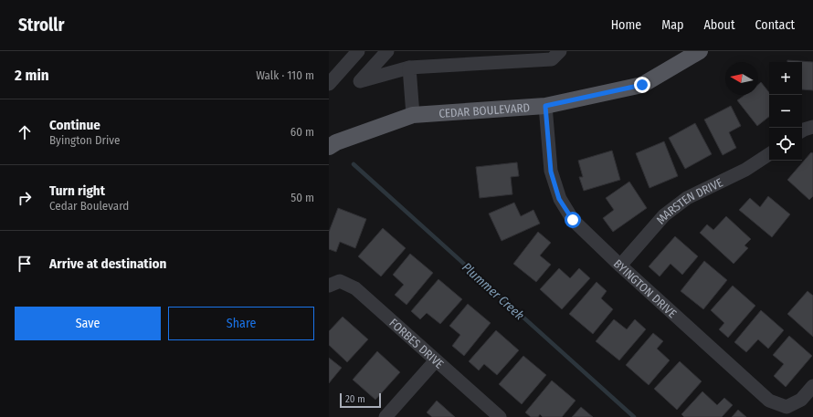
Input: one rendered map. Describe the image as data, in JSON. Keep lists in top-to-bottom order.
{
  "streets": {
    "main road": ["CEDAR BOULEVARD"],
    "street": ["MARSTEN DRIVE", "BYINGTON DRIVE", "FORBES DRIVE"]
  },
  "crossings": [
    ["CEDAR BOULEVARD", "BYINGTON DRIVE"],
    ["MARSTEN DRIVE", "BYINGTON DRIVE"]
  ],
  "water": ["Plummer Creek"],
  "scale_bar": "20 m",
  "north": "left",
  "page": {
    "header": "Strollr",
    "nav": [
      "Home",
      "Map",
      "About",
      "Contact"
    ],
    "heading": ["2 min", "Walk · 110 m"],
    "map_buttons": ["+", "−"],
    "list": [
      ["Continue", "Byington Drive", "60 m"],
      ["Turn right", "Cedar Boulevard", "50 m"],
      "Arrive at destination"
    ],
    "buttons": ["Save", "Share"],
    "scale": "20 m"
  }
}
